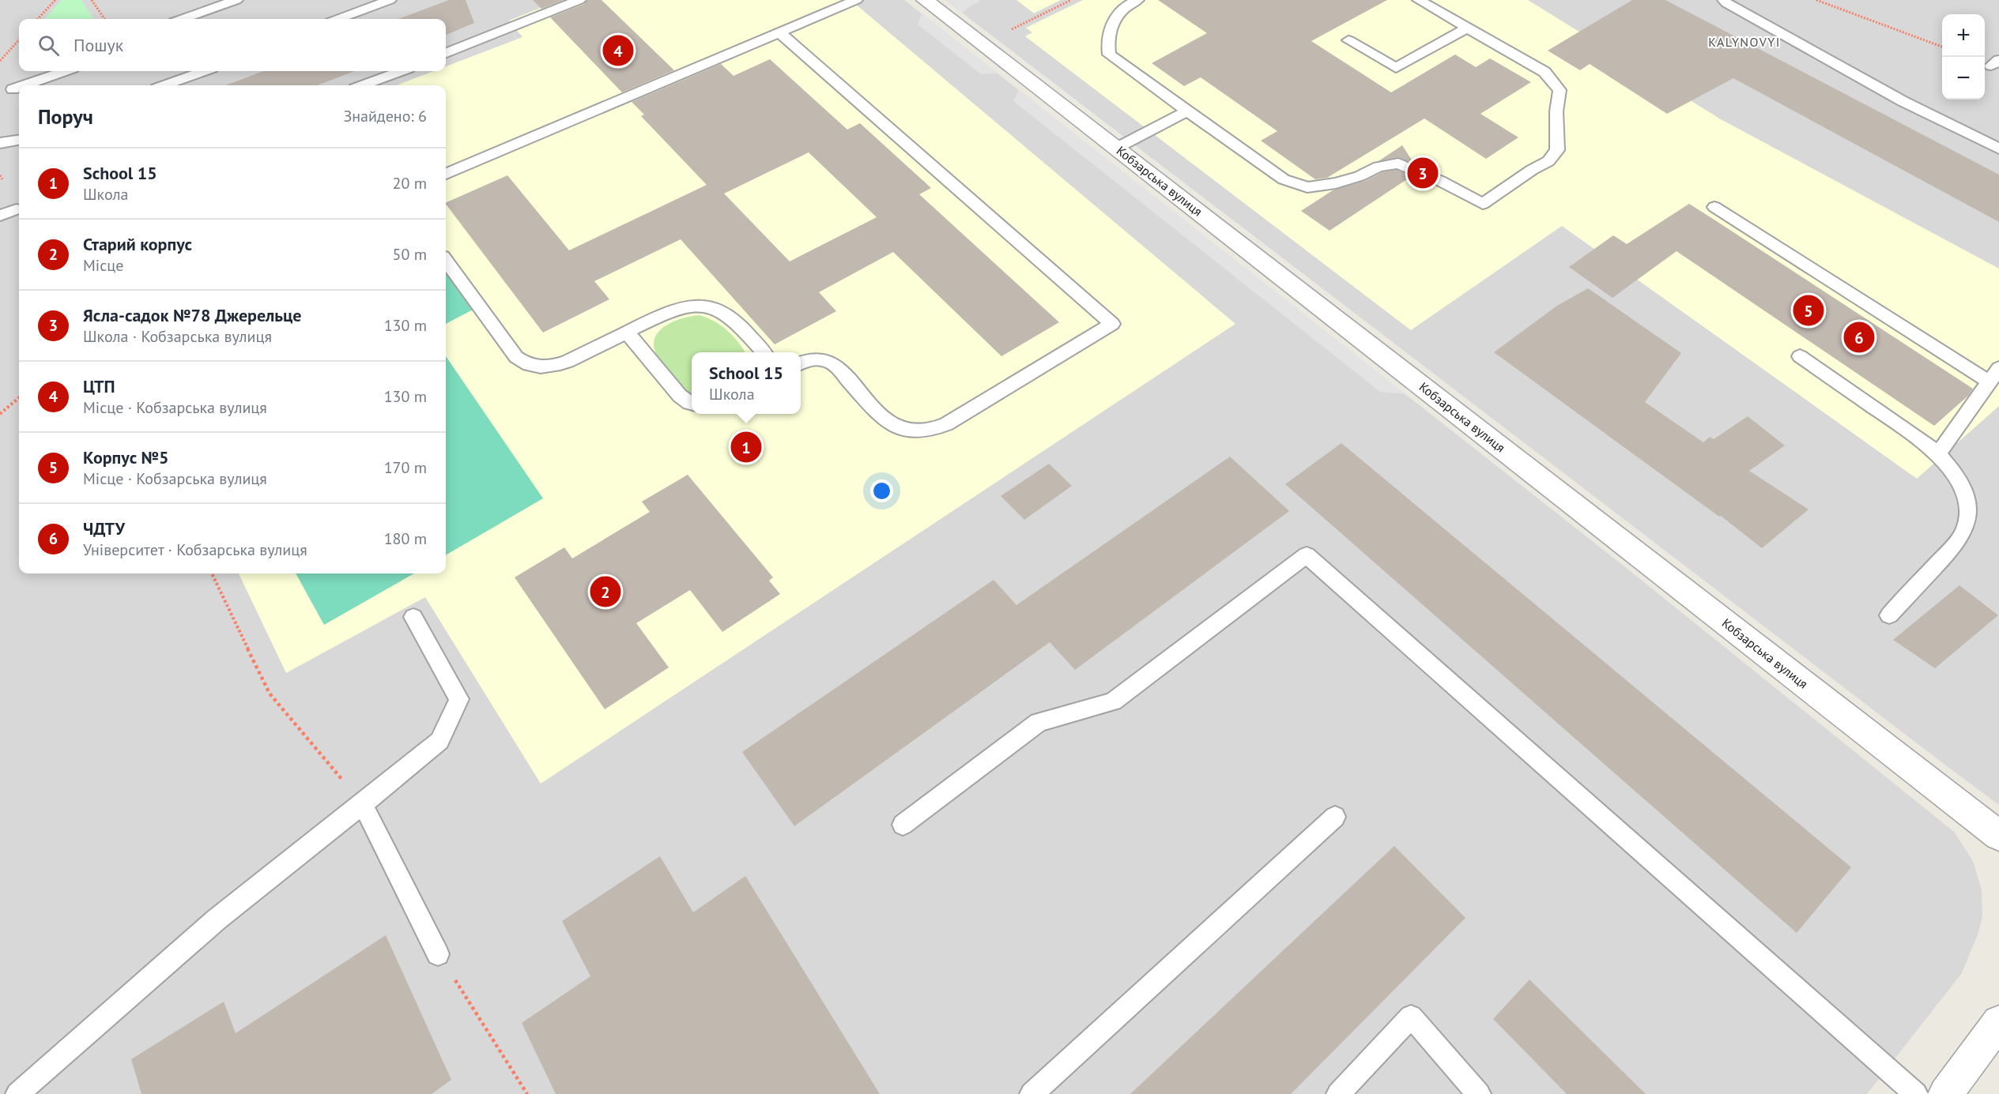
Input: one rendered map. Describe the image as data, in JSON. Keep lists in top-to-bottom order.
{
  "streets": {
    "street": ["Кобзарська вулиця"]
  },
  "districts": ["KALYNOVYI"],
  "page": {
    "map_buttons": ["+", "−"],
    "search": "Пошук",
    "pins": [
      "4",
      "3",
      "5",
      "6",
      "1",
      "2"
    ],
    "heading": ["Поруч", "Знайдено: 6"],
    "list": [
      {
        "mark": "1",
        "name": "School 15",
        "note": "Школа",
        "value": "20 m"
      },
      {
        "mark": "2",
        "name": "Старий корпус",
        "note": "Місце",
        "value": "50 m"
      },
      {
        "mark": "3",
        "name": "Ясла-садок №78 Джерельце",
        "note": "Школа · Кобзарська вулиця",
        "value": "130 m"
      },
      {
        "mark": "4",
        "name": "ЦТП",
        "note": "Місце · Кобзарська вулиця",
        "value": "130 m"
      },
      {
        "mark": "5",
        "name": "Корпус №5",
        "note": "Місце · Кобзарська вулиця",
        "value": "170 m"
      },
      {
        "mark": "6",
        "name": "ЧДТУ",
        "note": "Університет · Кобзарська вулиця",
        "value": "180 m"
      }
    ],
    "popup": ["School 15", "Школа"]
  }
}
